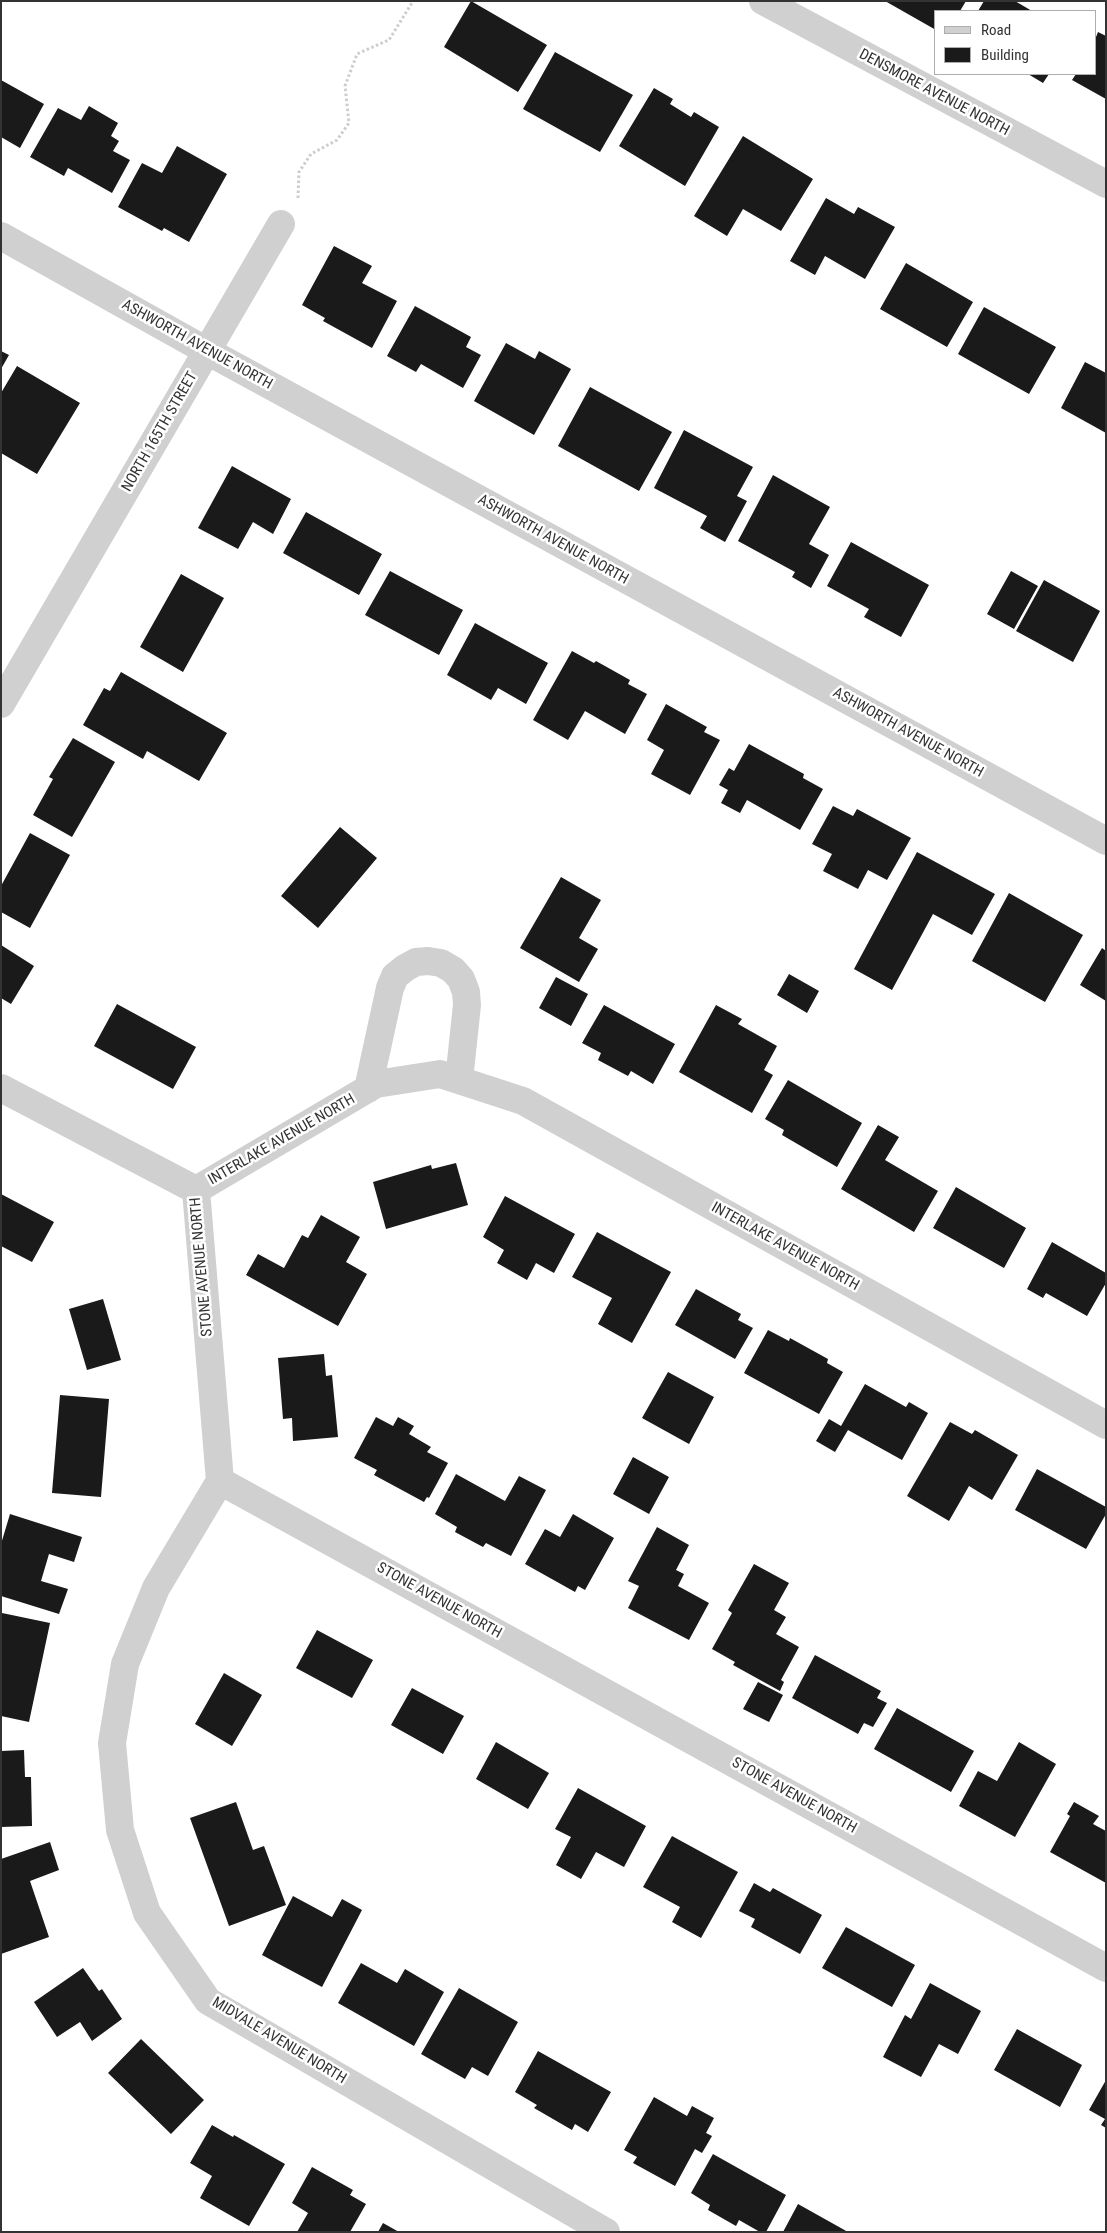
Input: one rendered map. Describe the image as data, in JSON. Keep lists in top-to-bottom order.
{
  "streets": {
    "street": [
      "DENSMORE AVENUE NORTH",
      "ASHWORTH AVENUE NORTH",
      "NORTH 165TH STREET",
      "INTERLAKE AVENUE NORTH",
      "STONE AVENUE NORTH",
      "MIDVALE AVENUE NORTH"
    ]
  },
  "crossings": [
    ["ASHWORTH AVENUE NORTH", "NORTH 165TH STREET"],
    ["INTERLAKE AVENUE NORTH", "STONE AVENUE NORTH"],
    ["STONE AVENUE NORTH", "MIDVALE AVENUE NORTH"]
  ],
  "legend": ["Road", "Building"]
}
